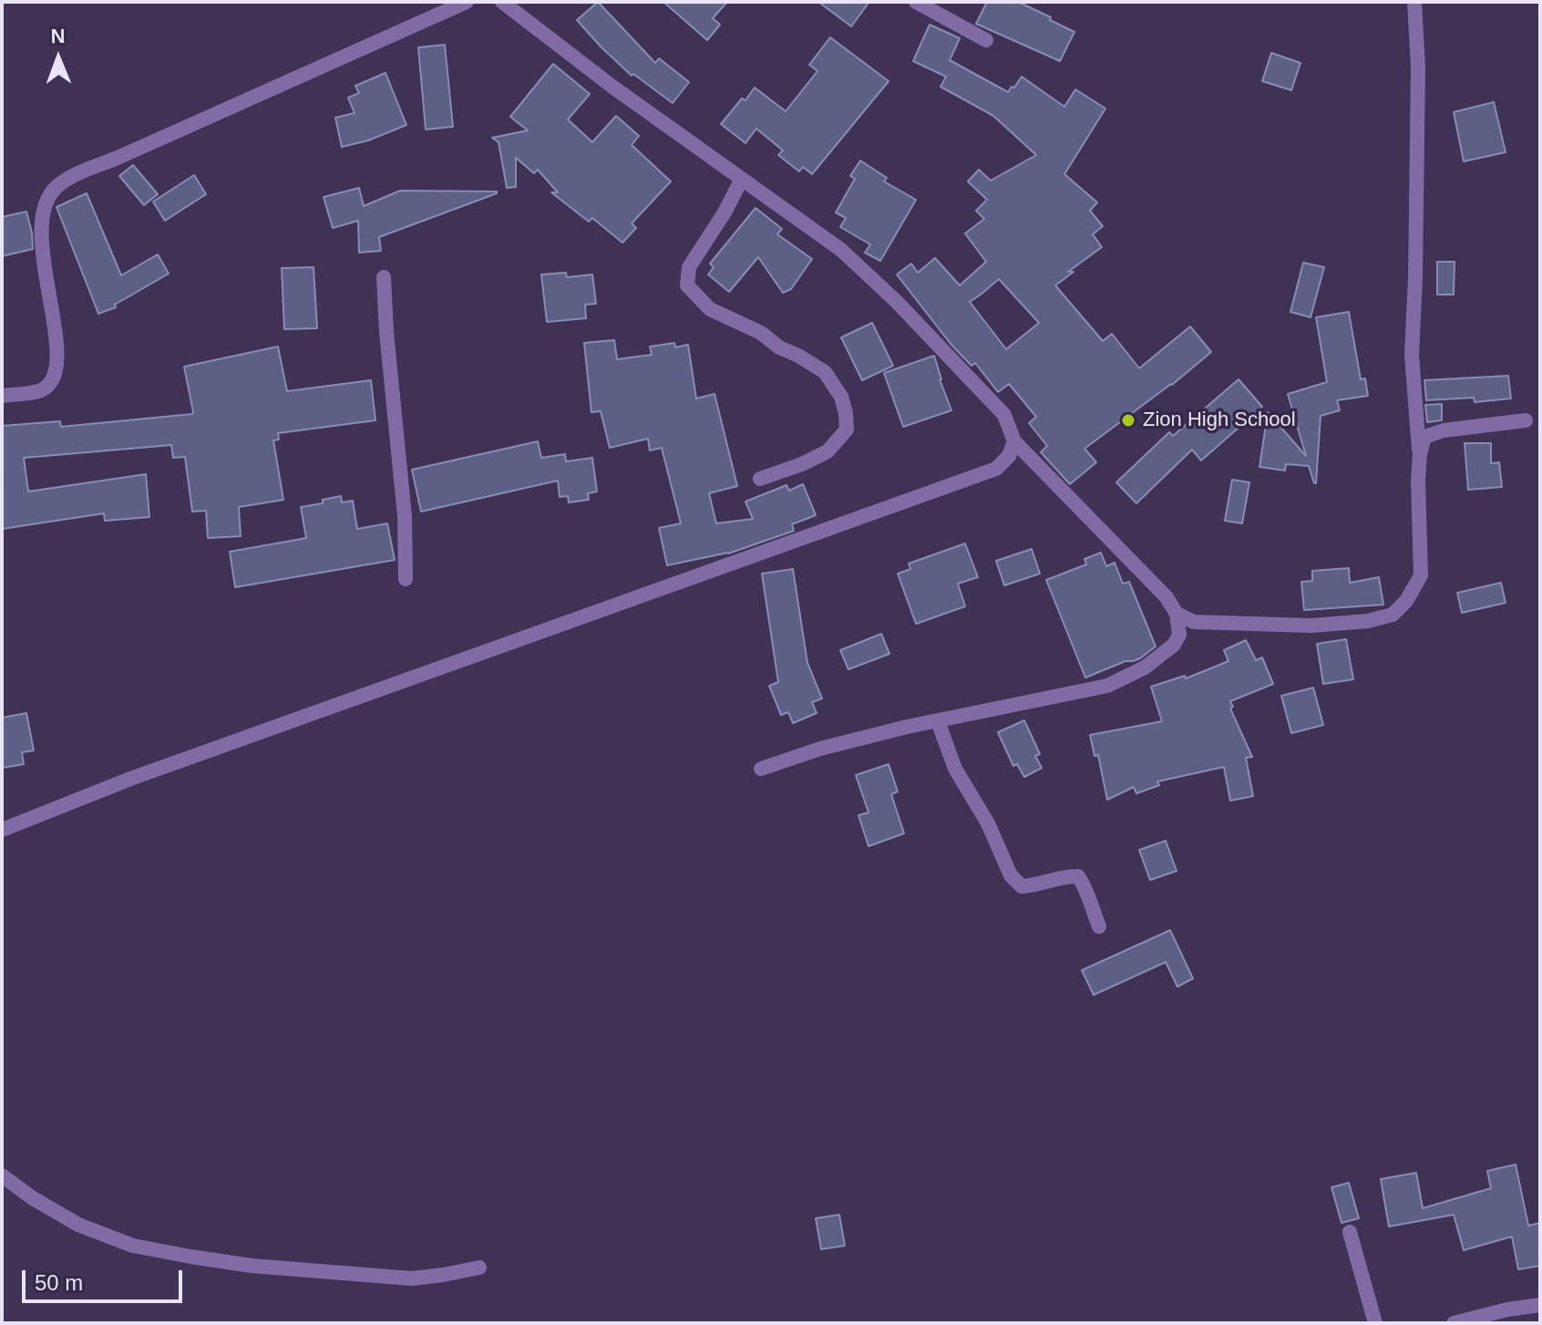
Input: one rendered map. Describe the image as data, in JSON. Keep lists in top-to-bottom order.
{
  "places": ["Zion High School"],
  "scale_bar": "50 m",
  "north": "top"
}
